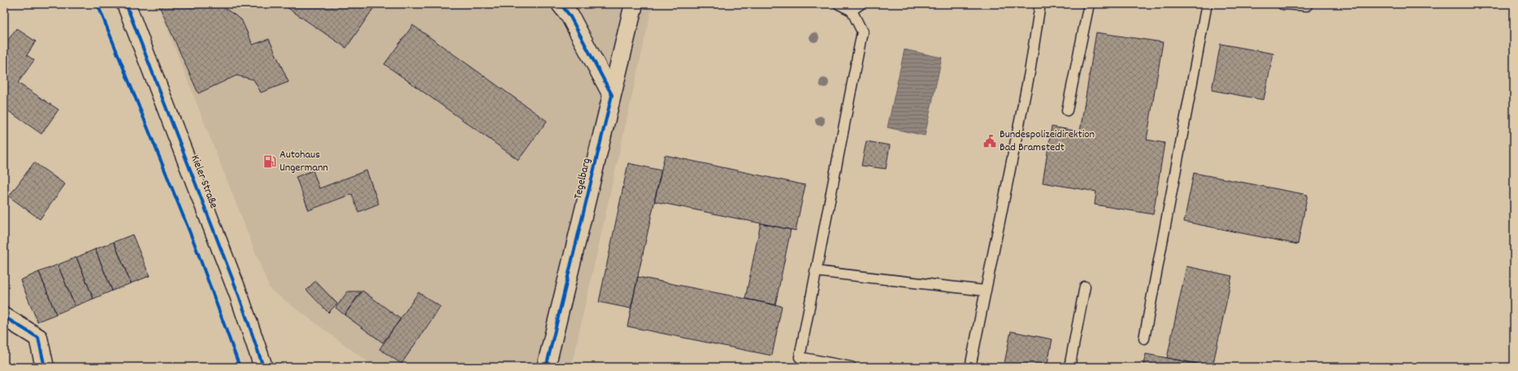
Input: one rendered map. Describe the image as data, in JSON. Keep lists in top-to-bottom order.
{
  "streets": {
    "street": ["Tegelbarg", "Kieler Straße"]
  },
  "places": {
    "public building": ["Bundespolizeidirektion Bad Bramstedt"],
    "fuel station": ["Autohaus Ungermann"]
  }
}
